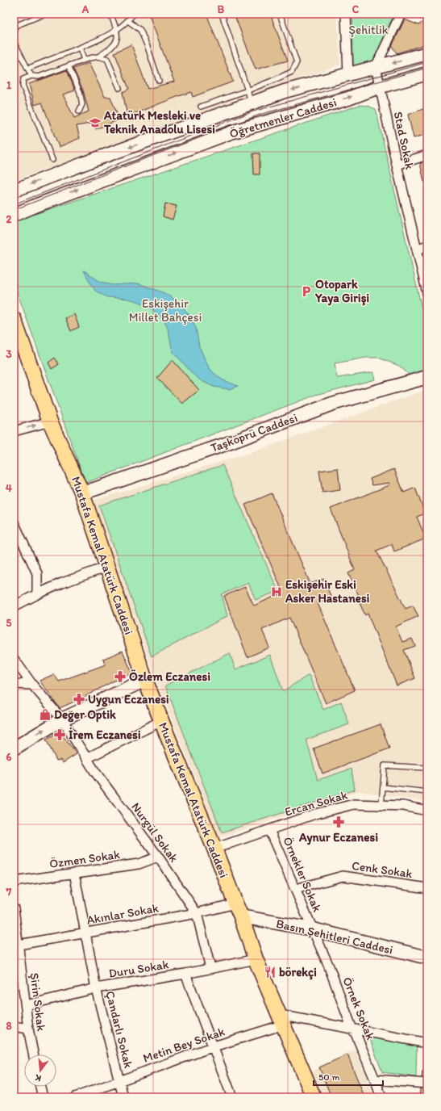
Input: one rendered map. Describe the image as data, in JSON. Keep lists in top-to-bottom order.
{
  "streets": {
    "main road": [
      "Öğretmenler Caddesi",
      "Taşköprü Caddesi",
      "Mustafa Kemal Atatürk Caddesi",
      "Basın Şehitleri Caddesi"
    ],
    "street": [
      "Stad Sokak",
      "Ercan Sokak",
      "Nurgül Sokak",
      "Özmen Sokak",
      "Cenk Sokak",
      "Örnekler Sokak",
      "Akınlar Sokak",
      "Duru Sokak",
      "Şirin Sokak",
      "Örnek Sokak",
      "Çandarlı Sokak",
      "Metin Bey Sokak"
    ]
  },
  "crossings": [
    ["Öğretmenler Caddesi", "Stad Sokak"],
    ["Taşköprü Caddesi", "Mustafa Kemal Atatürk Caddesi"],
    ["Mustafa Kemal Atatürk Caddesi", "Ercan Sokak"],
    ["Mustafa Kemal Atatürk Caddesi", "Akınlar Sokak"],
    ["Mustafa Kemal Atatürk Caddesi", "Basın Şehitleri Caddesi"],
    ["Mustafa Kemal Atatürk Caddesi", "Duru Sokak"],
    ["Mustafa Kemal Atatürk Caddesi", "Metin Bey Sokak"],
    ["Ercan Sokak", "Örnekler Sokak"],
    ["Nurgül Sokak", "Özmen Sokak"],
    ["Nurgül Sokak", "Akınlar Sokak"],
    ["Nurgül Sokak", "Duru Sokak"],
    ["Özmen Sokak", "Çandarlı Sokak"],
    ["Cenk Sokak", "Örnekler Sokak"],
    ["Örnekler Sokak", "Basın Şehitleri Caddesi"],
    ["Örnekler Sokak", "Örnek Sokak"],
    ["Akınlar Sokak", "Şirin Sokak"],
    ["Akınlar Sokak", "Çandarlı Sokak"],
    ["Basın Şehitleri Caddesi", "Örnek Sokak"],
    ["Duru Sokak", "Şirin Sokak"],
    ["Duru Sokak", "Çandarlı Sokak"],
    ["Çandarlı Sokak", "Metin Bey Sokak"]
  ],
  "parks": ["Şehitlik", "Eskişehir Millet Bahçesi"],
  "places": {
    "school or university": ["Atatürk Mesleki ve Teknik Anadolu Lisesi"],
    "parking": ["Otopark Yaya Girişi"],
    "hospital": ["Eskişehir Eski Asker Hastanesi"],
    "pharmacy": [
      "Özlem Eczanesi",
      "Uygun Eczanesi",
      "İrem Eczanesi",
      "Aynur Eczanesi"
    ],
    "shop": ["Değer Optik"],
    "restaurant": ["börekçi"]
  },
  "scale_bar": "50 m",
  "north": "bottom",
  "grid": {
    "columns": ["A", "B", "C"],
    "rows": [
      "1",
      "2",
      "3",
      "4",
      "5",
      "6",
      "7",
      "8"
    ]
  }
}
